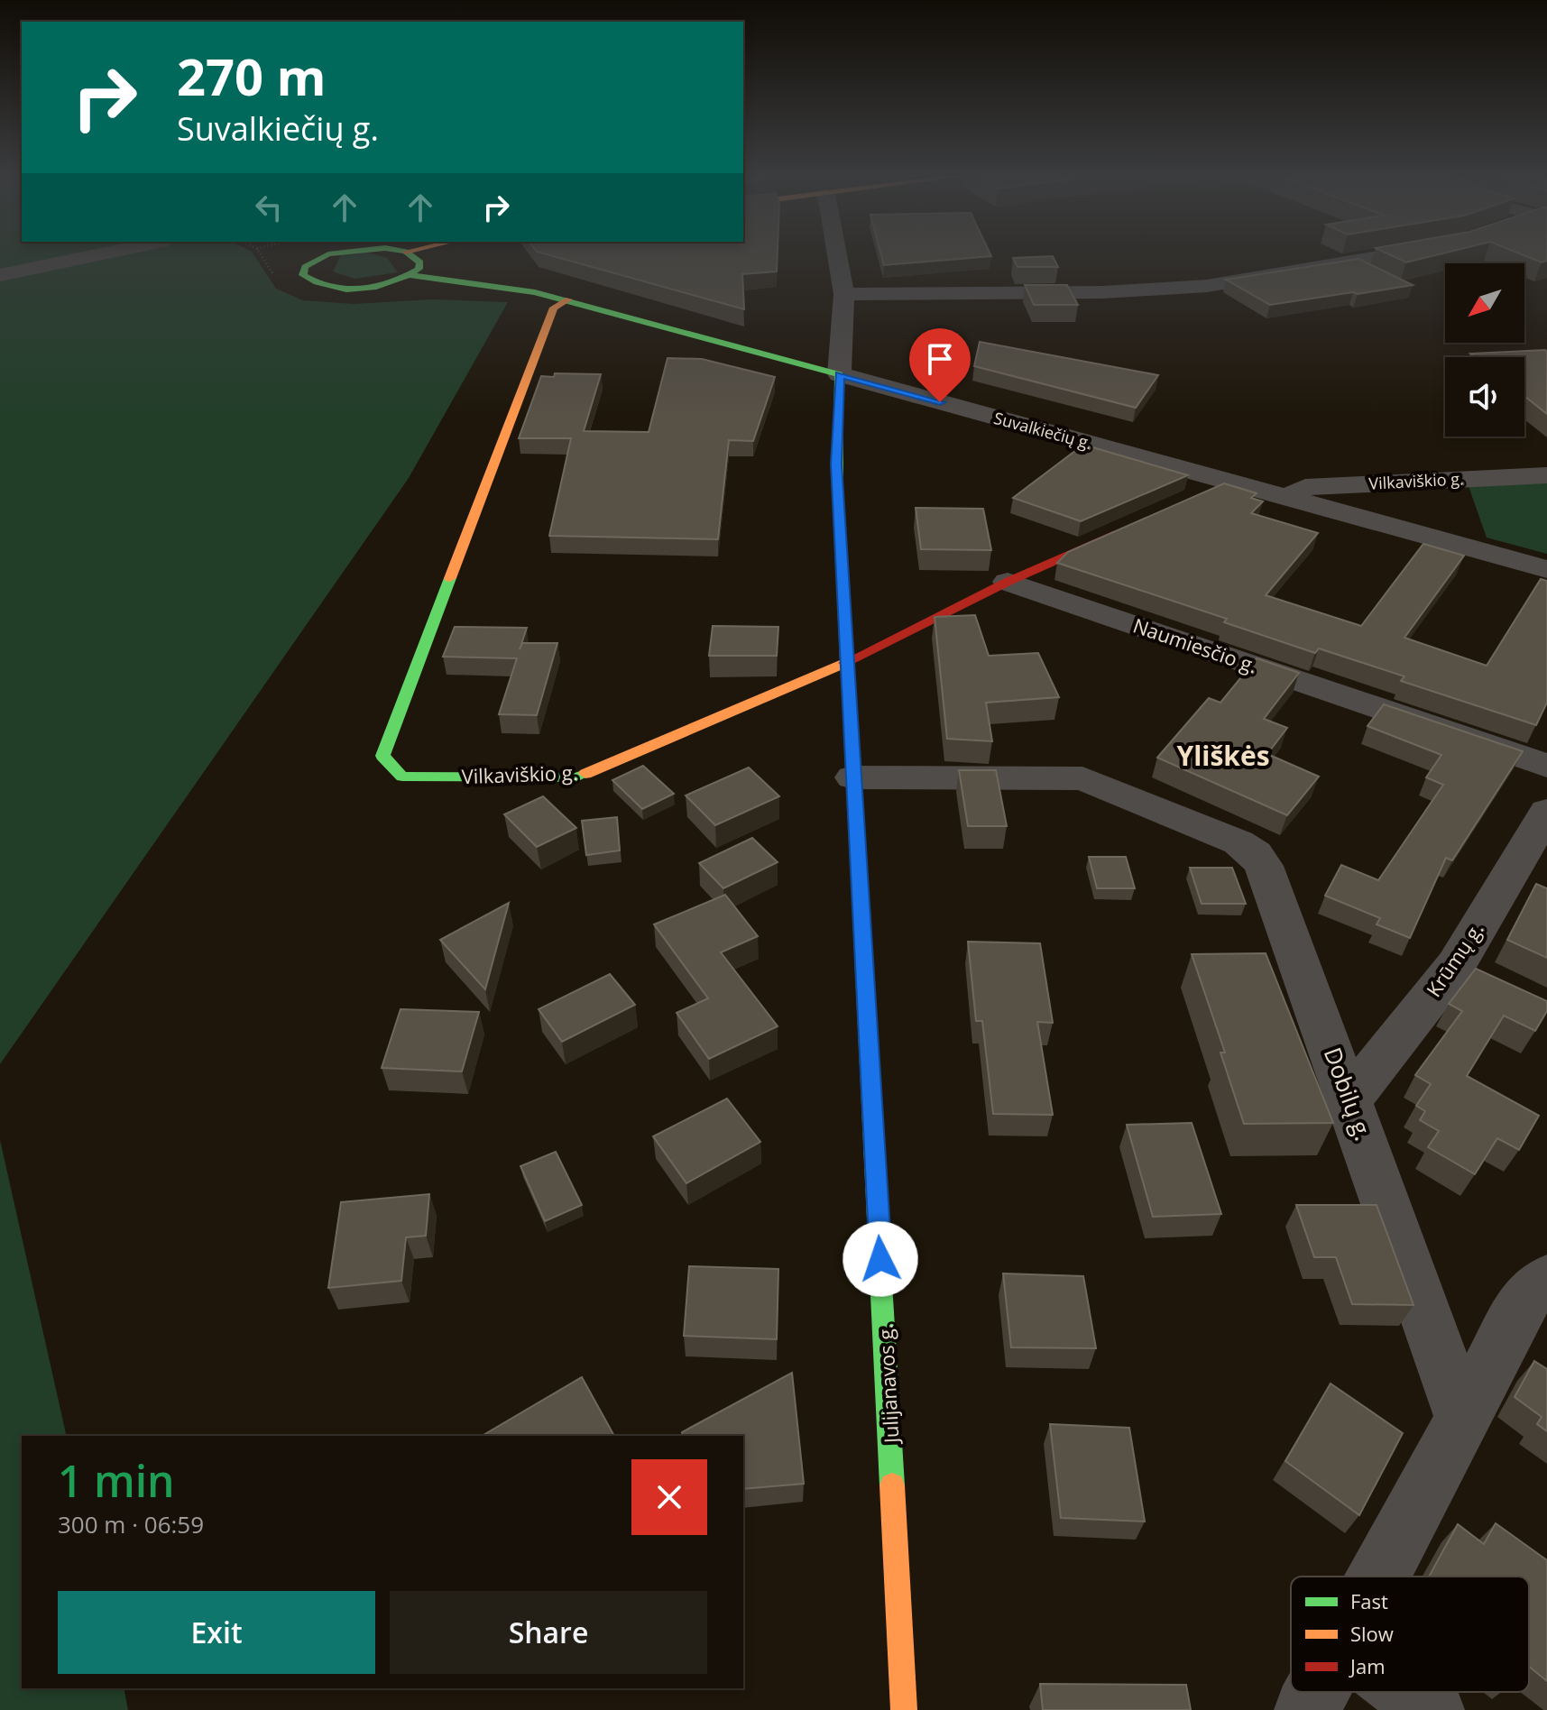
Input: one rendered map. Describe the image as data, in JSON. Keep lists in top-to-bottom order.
{
  "streets": {
    "main road": ["Suvalkiečių g.", "Vilkaviškio g.", "Julijanavos g."],
    "street": ["Naumiesčio g.", "Krūmų g.", "Dobilų g."]
  },
  "crossings": [
    ["Suvalkiečių g.", "Vilkaviškio g."],
    ["Suvalkiečių g.", "Julijanavos g."],
    ["Vilkaviškio g.", "Naumiesčio g."],
    ["Vilkaviškio g.", "Julijanavos g."],
    ["Krūmų g.", "Dobilų g."],
    ["Dobilų g.", "Julijanavos g."]
  ],
  "districts": ["Yliškės"],
  "legend": ["Fast", "Slow", "Jam"],
  "north": "bottom left",
  "page": {
    "turn": ["270 m", "Suvalkiečių g."],
    "heading": ["1 min", "300 m · 06:59"],
    "buttons": ["Exit", "Share"]
  }
}
